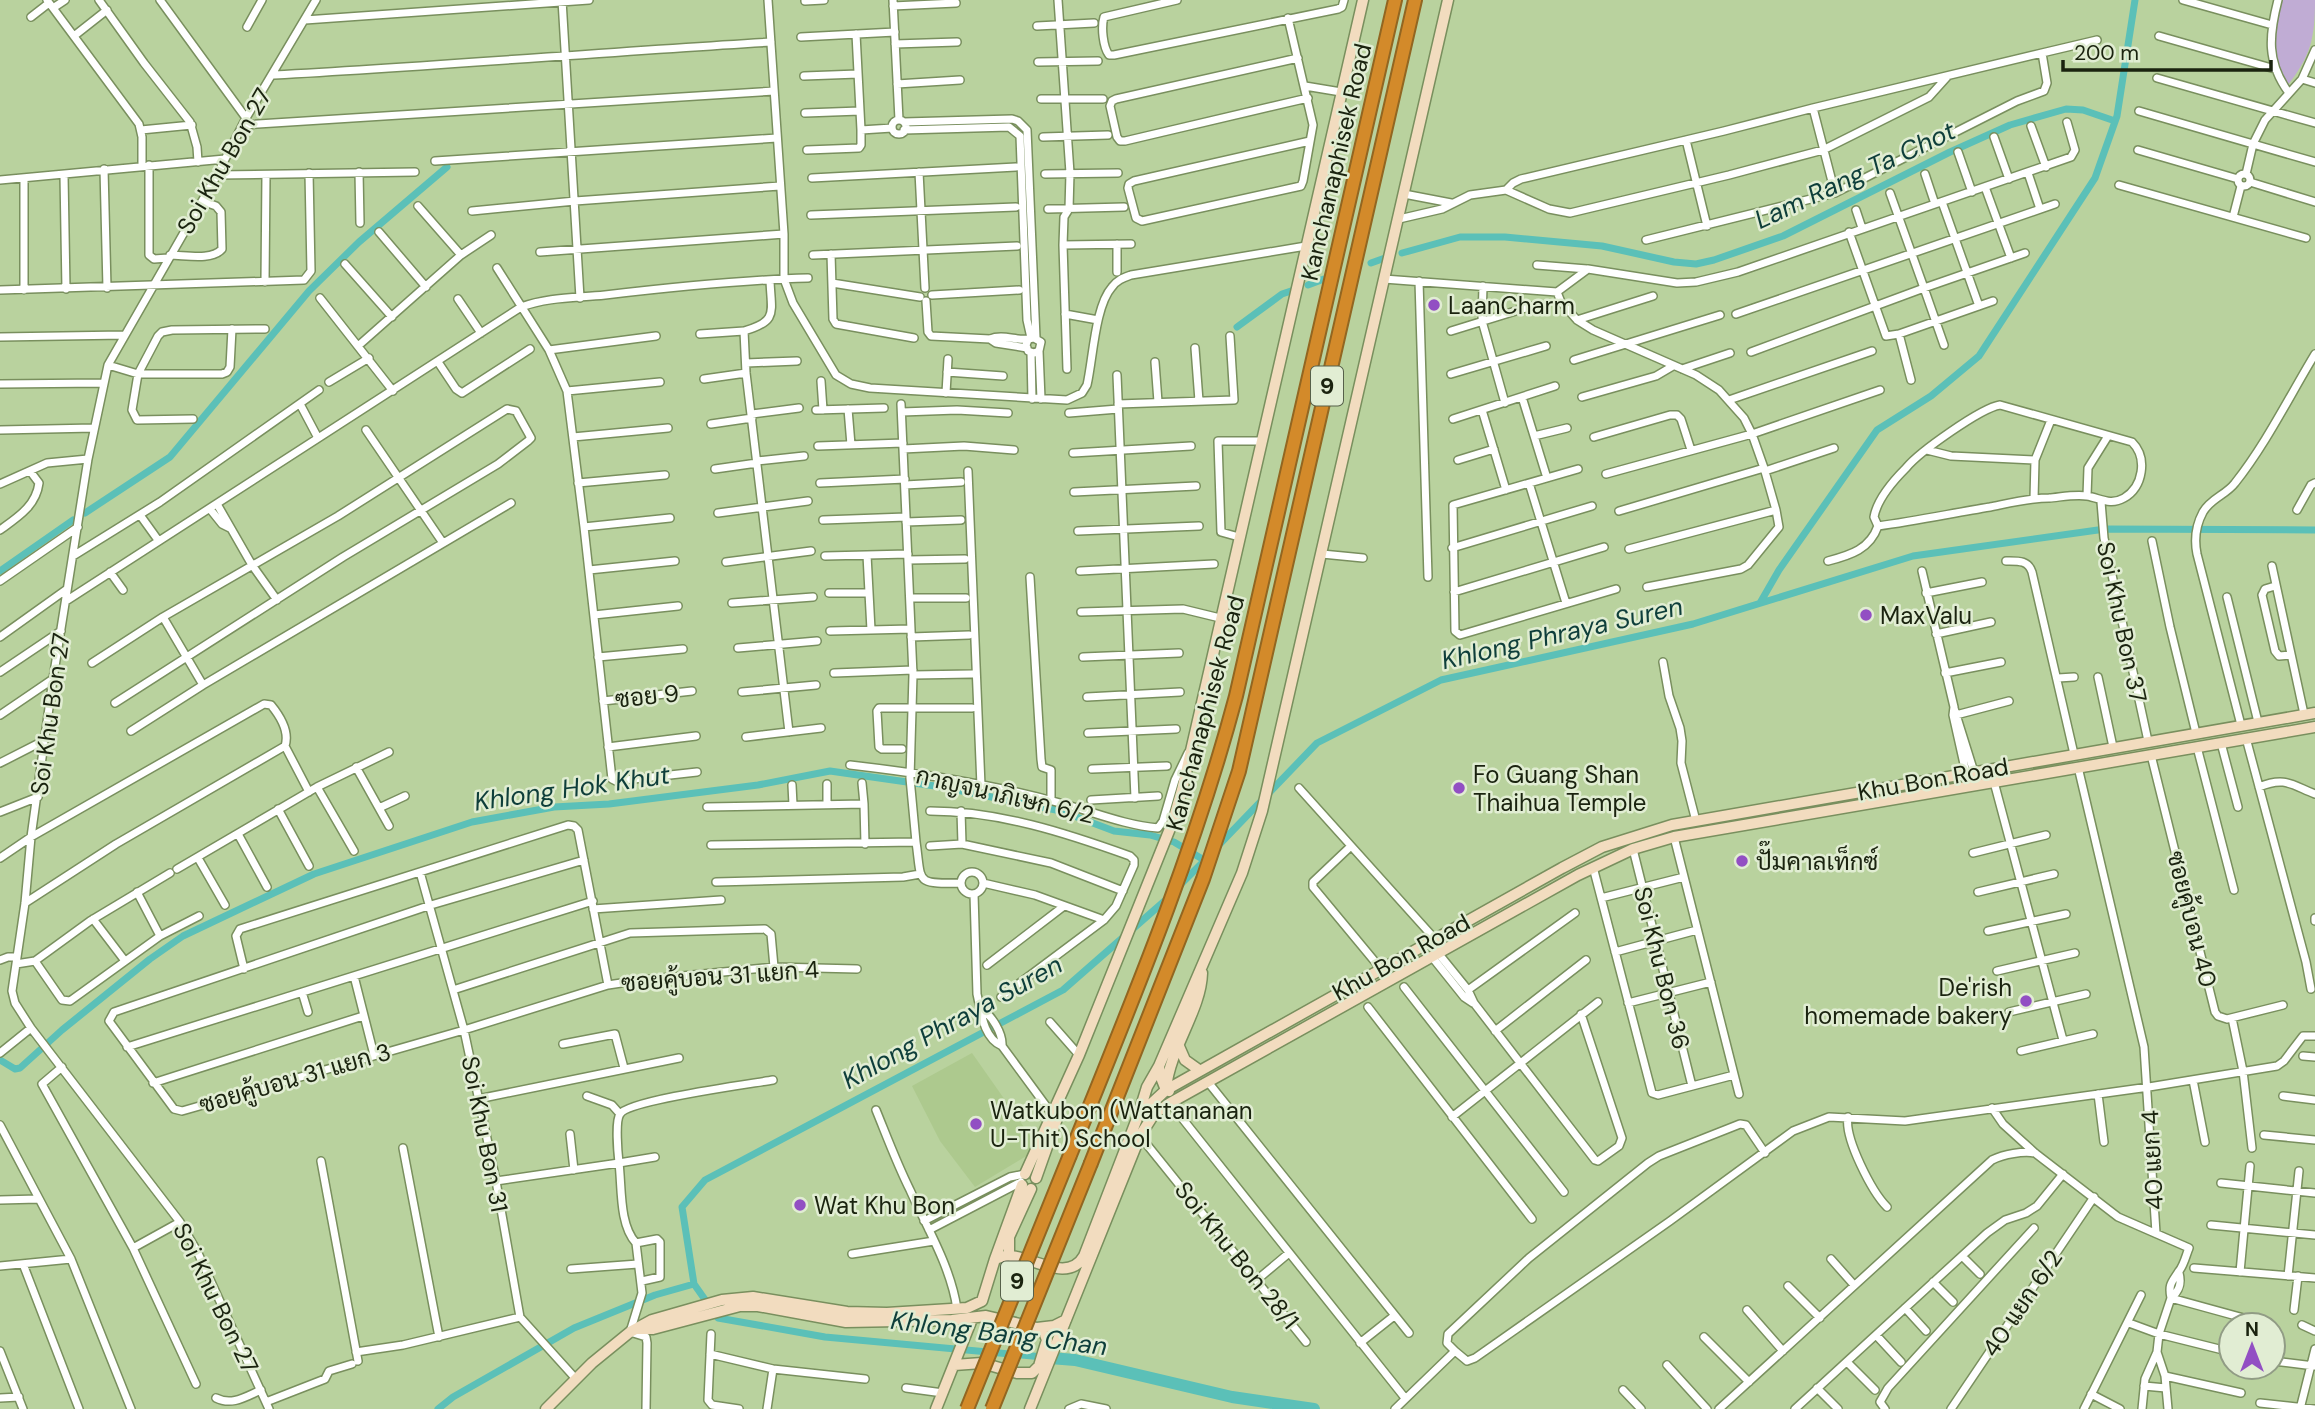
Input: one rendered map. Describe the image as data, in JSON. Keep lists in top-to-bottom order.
{
  "streets": {
    "highway": ["Kanchanaphisek Road", "9"],
    "main road": ["Khu Bon Road"],
    "street": [
      "Soi Khu Bon 27",
      "Soi Khu Bon 37",
      "ซอย 9",
      "กาญจนาภิเษก 6/2",
      "ซอยคู้บอน 40",
      "Soi Khu Bon 36",
      "ซอยคู้บอน 31 แยก 4",
      "ซอยคู้บอน 31 แยก 3",
      "Soi Khu Bon 31",
      "40 แยก 4",
      "Soi Khu Bon 28/1",
      "40 แยก 6/2"
    ]
  },
  "crossings": [
    ["Soi Khu Bon 37", "Khu Bon Road"],
    ["Khu Bon Road", "ซอยคู้บอน 40"],
    ["Khu Bon Road", "Soi Khu Bon 36"],
    ["Khu Bon Road", "40 แยก 4"],
    ["Khu Bon Road", "Soi Khu Bon 28/1"],
    ["ซอยคู้บอน 31 แยก 4", "ซอยคู้บอน 31 แยก 3"],
    ["ซอยคู้บอน 31 แยก 4", "Soi Khu Bon 31"],
    ["ซอยคู้บอน 31 แยก 3", "Soi Khu Bon 31"]
  ],
  "water": [
    "Lam Rang Ta Chot",
    "Khlong Phraya Suren",
    "Khlong Hok Khut",
    "Khlong Bang Chan"
  ],
  "places": [
    "LaanCharm",
    "MaxValu",
    "Fo Guang Shan Thaihua Temple",
    "ปั๊มคาลเท็กซ์",
    "De'rish homemade bakery",
    "Watkubon (Wattananan U-Thit) School",
    "Wat Khu Bon"
  ],
  "scale_bar": "200 m",
  "north": "top"
}
